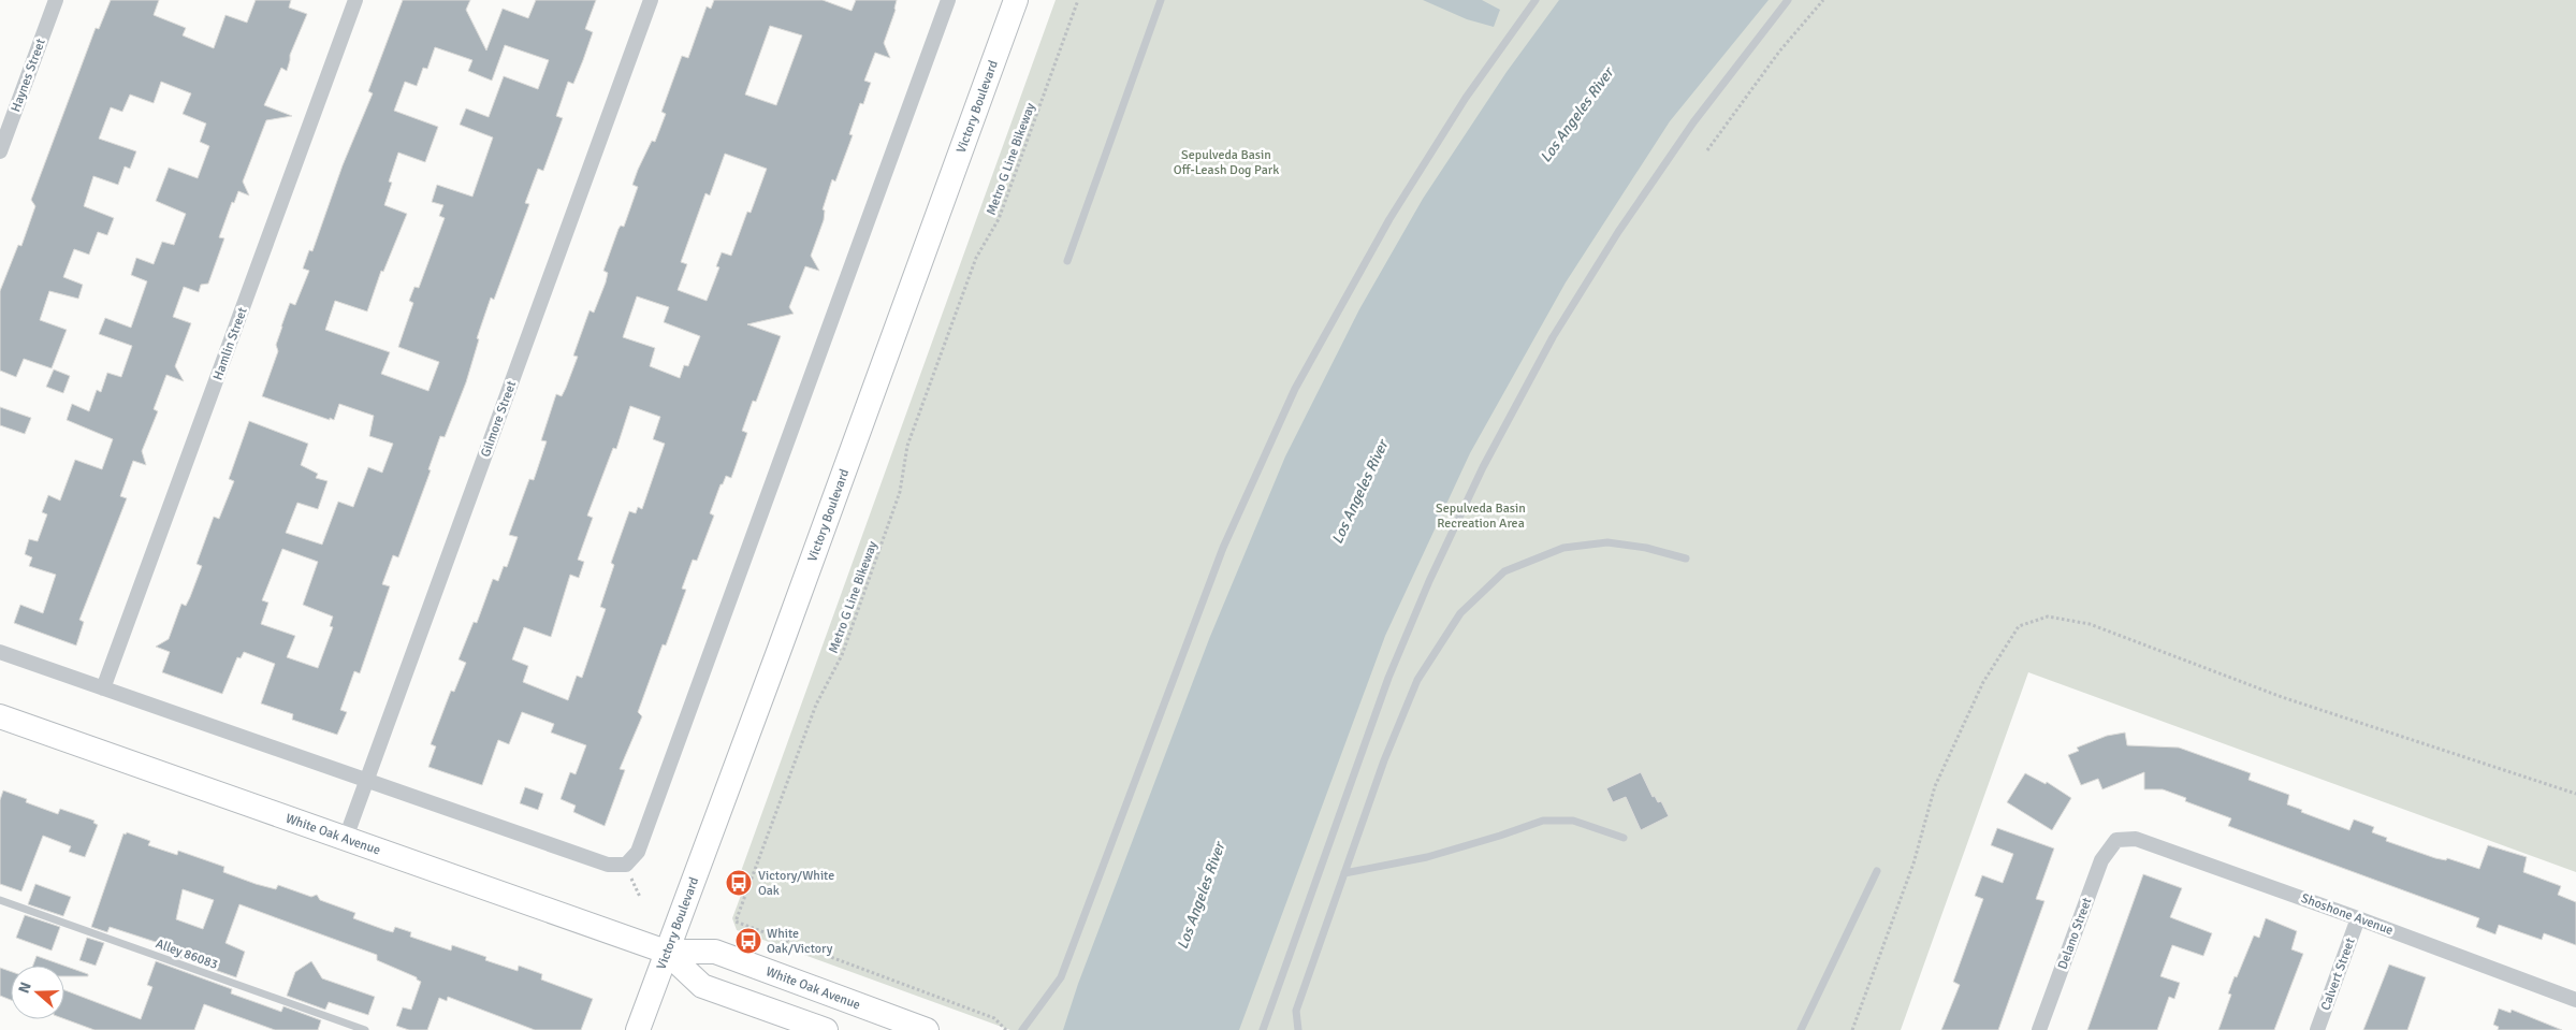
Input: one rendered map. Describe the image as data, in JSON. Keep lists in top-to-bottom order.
{
  "streets": {
    "main road": ["Victory Boulevard", "White Oak Avenue"],
    "street": [
      "Haynes Street",
      "Hamlin Street",
      "Gilmore Street",
      "Shoshone Avenue",
      "Delano Street",
      "Calvert Street"
    ],
    "lane": ["Alley 86083"],
    "path": ["Metro G Line Bikeway"]
  },
  "crossings": [
    ["Victory Boulevard", "White Oak Avenue"],
    ["Gilmore Street", "White Oak Avenue"],
    ["Shoshone Avenue", "Delano Street"],
    ["Shoshone Avenue", "Calvert Street"]
  ],
  "water": ["Los Angeles River"],
  "parks": ["Sepulveda Basin Off-Leash Dog Park", "Sepulveda Basin Recreation Area"],
  "places": {
    "bus stop": ["Victory/White Oak", "White Oak/Victory"]
  },
  "north": "left"
}
